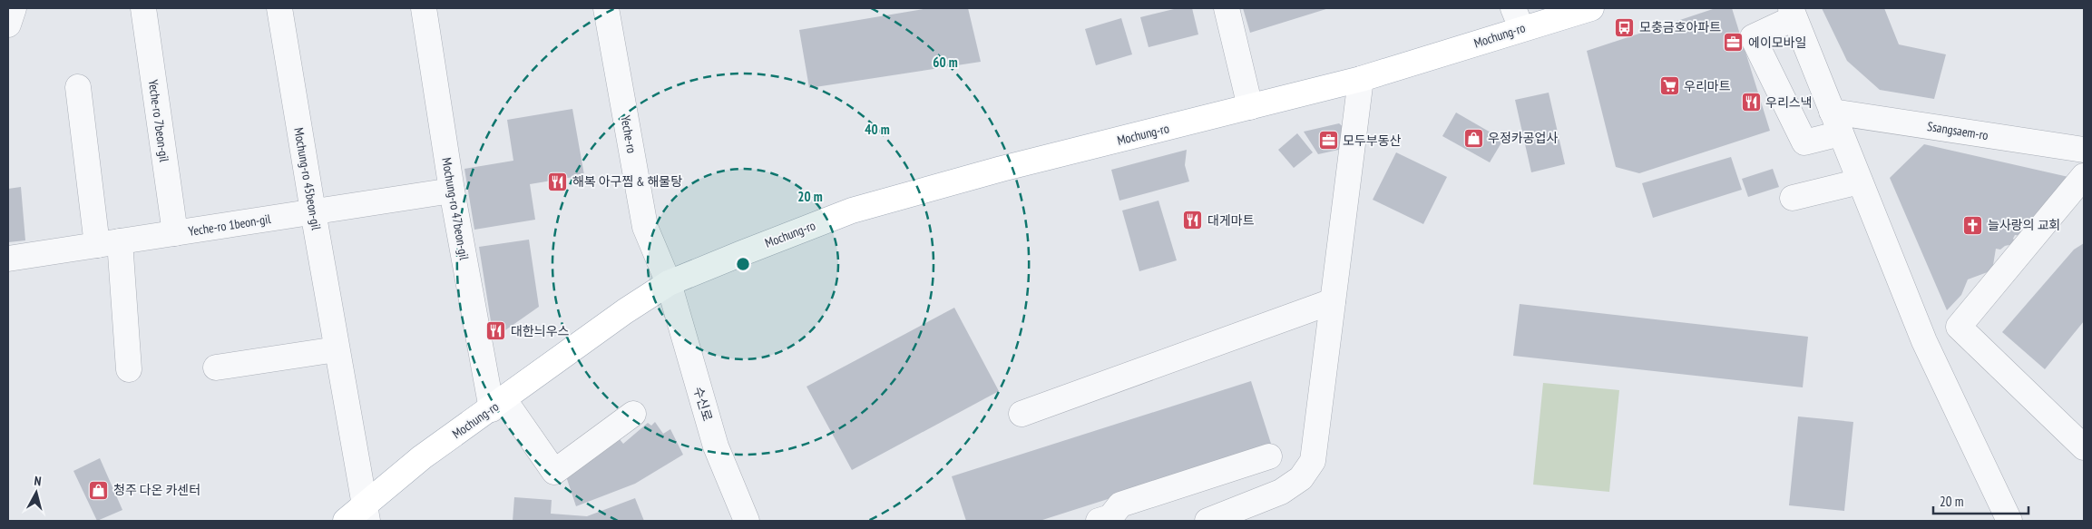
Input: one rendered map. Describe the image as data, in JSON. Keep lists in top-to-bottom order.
{
  "streets": {
    "main road": ["Mochung-ro"],
    "street": [
      "Yeche-ro 7beon-gil",
      "Ssangsaem-ro",
      "Yeche-ro",
      "Mochung-ro 45beon-gil",
      "Mochung-ro 47beon-gil",
      "Yeche-ro 1beon-gil",
      "수신로"
    ]
  },
  "crossings": [
    ["Mochung-ro", "Yeche-ro"],
    ["Mochung-ro", "Mochung-ro 45beon-gil"],
    ["Mochung-ro", "Mochung-ro 47beon-gil"],
    ["Mochung-ro", "수신로"],
    ["Yeche-ro 7beon-gil", "Yeche-ro 1beon-gil"],
    ["Yeche-ro", "수신로"],
    ["Mochung-ro 45beon-gil", "Yeche-ro 1beon-gil"],
    ["Mochung-ro 47beon-gil", "Yeche-ro 1beon-gil"]
  ],
  "places": {
    "bus stop": ["모충금호아파트"],
    "office": ["에이모바일", "모두부동산"],
    "supermarket": ["우리마트"],
    "restaurant": [
      "우리스낵",
      "해복 아구찜 & 해물탕",
      "대게마트",
      "대한늬우스"
    ],
    "shop": ["우정카공업사", "청주 다온 카센터"],
    "church": ["늘사랑의 교회"]
  },
  "scale_bar": "20 m",
  "north": "top",
  "rings": ["60 m", "40 m", "20 m"]
}
